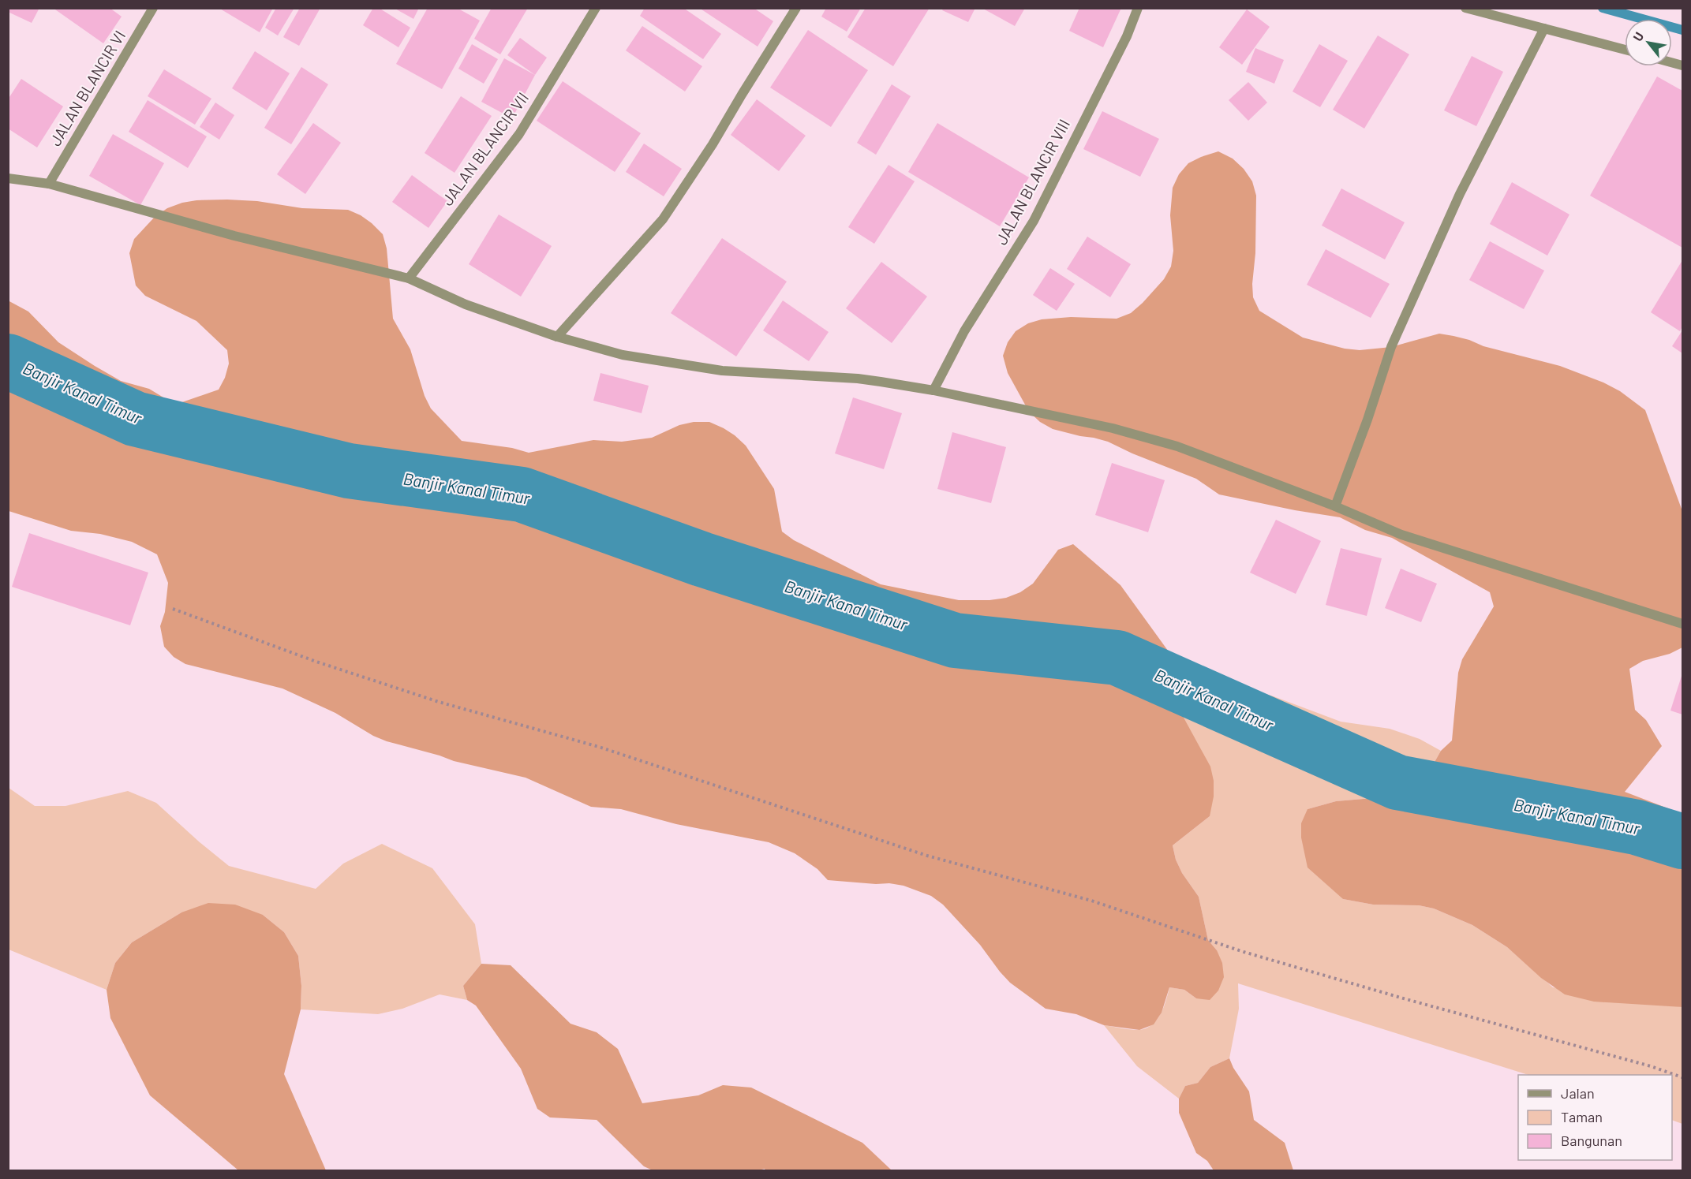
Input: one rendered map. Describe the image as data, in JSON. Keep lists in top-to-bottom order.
{
  "streets": {
    "street": ["JALAN BLANCIR VI", "JALAN BLANCIR VII", "JALAN BLANCIR VIII"]
  },
  "water": ["Banjir Kanal Timur"],
  "legend": ["Jalan", "Taman", "Bangunan"],
  "north": "top left"
}
